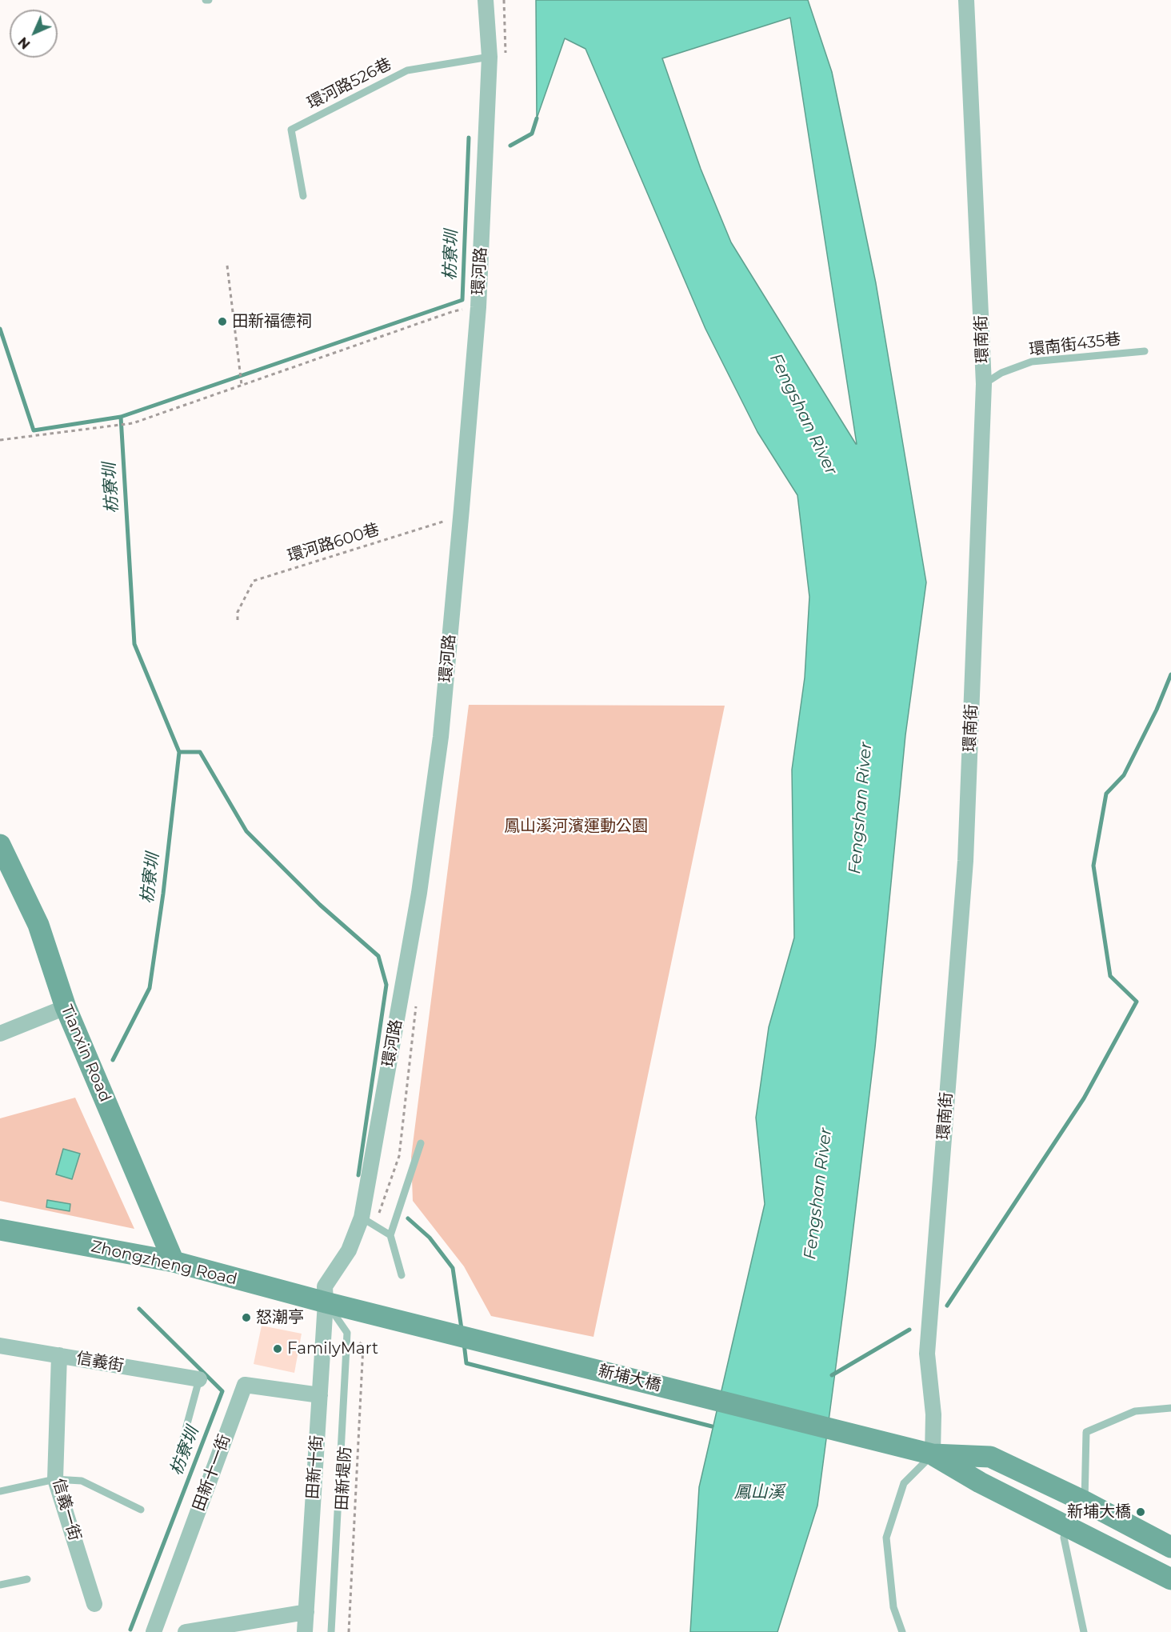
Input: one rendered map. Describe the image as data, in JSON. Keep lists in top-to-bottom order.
{
  "streets": {
    "main road": ["Tianxin Road", "Zhongzheng Road", "新埔大橋"],
    "street": [
      "環河路",
      "環南街",
      "信義街",
      "田新十街",
      "田新十一街",
      "信義一街"
    ],
    "lane": ["環河路526巷", "環南街435巷"],
    "path": ["環河路600巷", "田新堤防"]
  },
  "crossings": [
    ["環河路526巷", "環河路"],
    ["環河路", "環河路600巷"],
    ["環河路", "Zhongzheng Road"],
    ["環河路", "新埔大橋"],
    ["環河路", "田新十街"],
    ["環南街", "環南街435巷"],
    ["環南街", "新埔大橋"],
    ["Tianxin Road", "Zhongzheng Road"],
    ["Zhongzheng Road", "新埔大橋"],
    ["Zhongzheng Road", "田新十街"],
    ["信義街", "信義一街"],
    ["新埔大橋", "田新十街"],
    ["田新十街", "田新十一街"]
  ],
  "water": ["枋寮圳", "Fengshan River", "鳳山溪"],
  "parks": ["鳳山溪河濱運動公園"],
  "places": [
    "田新福德祠",
    "怒潮亭",
    "FamilyMart",
    "新埔大橋"
  ],
  "north": "bottom left"
}
